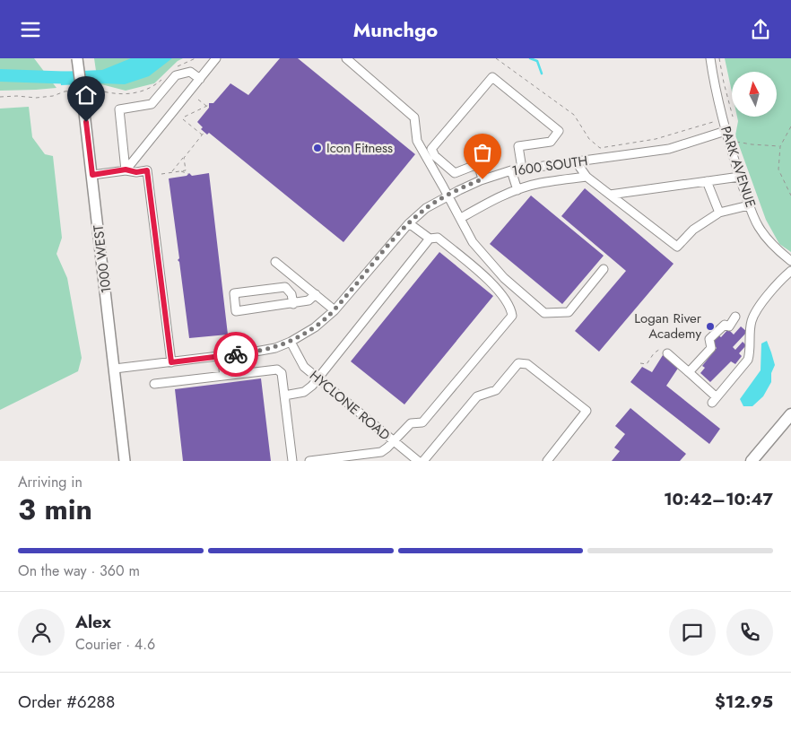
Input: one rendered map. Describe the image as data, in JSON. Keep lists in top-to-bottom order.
{
  "streets": {
    "main road": ["1000 WEST"],
    "street": ["1600 SOUTH", "PARK AVENUE", "HYCLONE ROAD"]
  },
  "crossings": [
    ["1600 SOUTH", "PARK AVENUE"],
    ["1600 SOUTH", "1000 WEST"],
    ["1600 SOUTH", "HYCLONE ROAD"]
  ],
  "places": ["Icon Fitness", "Logan River Academy"],
  "north": "top",
  "page": {
    "header": "Munchgo",
    "heading": ["3 min", "Arriving in", "10:42–10:47"],
    "panel": [
      "Alex",
      "Courier · 4.6",
      "Order #6288",
      "$12.95"
    ],
    "bar": "On the way · 360 m"
  }
}
